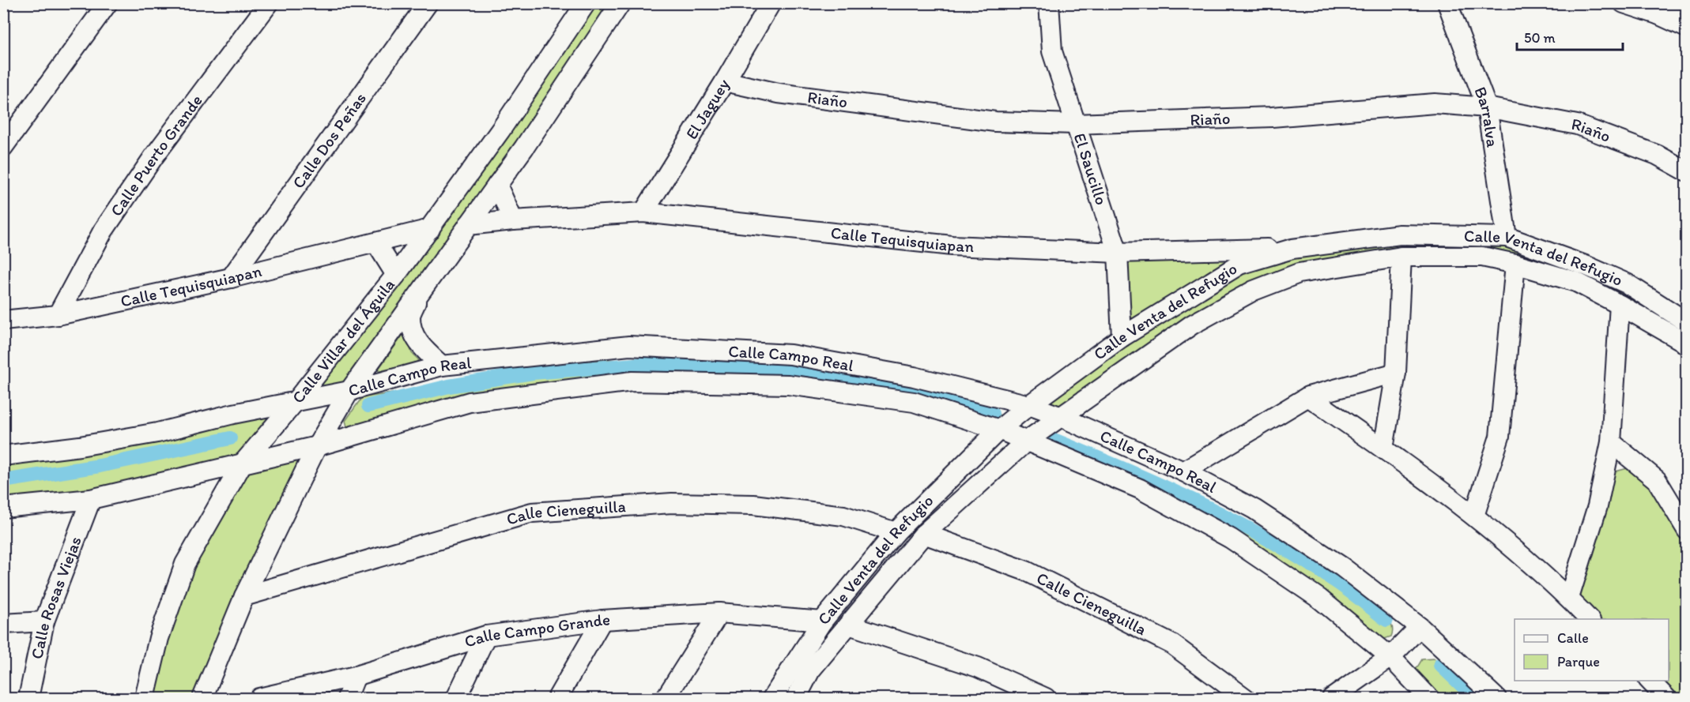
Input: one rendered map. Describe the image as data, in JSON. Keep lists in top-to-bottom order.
{
  "streets": {
    "street": [
      "Riaño",
      "El Jaguey",
      "Barralva",
      "Calle Dos Peñas",
      "Calle Puerto Grande",
      "El Saucillo",
      "Calle Tequisquiapan",
      "Calle Venta del Refugio",
      "Calle Villar del Águila",
      "Calle Campo Real",
      "Calle Cieneguilla",
      "Calle Rosas Viejas",
      "Calle Campo Grande"
    ]
  },
  "crossings": [
    ["Riaño", "El Jaguey"],
    ["Riaño", "Barralva"],
    ["Riaño", "El Saucillo"],
    ["El Jaguey", "Calle Tequisquiapan"],
    ["Barralva", "Calle Venta del Refugio"],
    ["Calle Dos Peñas", "Calle Tequisquiapan"],
    ["Calle Puerto Grande", "Calle Tequisquiapan"],
    ["El Saucillo", "Calle Tequisquiapan"],
    ["El Saucillo", "Calle Venta del Refugio"],
    ["Calle Tequisquiapan", "Calle Venta del Refugio"],
    ["Calle Tequisquiapan", "Calle Villar del Águila"],
    ["Calle Venta del Refugio", "Calle Campo Real"],
    ["Calle Venta del Refugio", "Calle Cieneguilla"],
    ["Calle Venta del Refugio", "Calle Campo Grande"],
    ["Calle Villar del Águila", "Calle Campo Real"],
    ["Calle Villar del Águila", "Calle Cieneguilla"],
    ["Calle Campo Real", "Calle Rosas Viejas"]
  ],
  "legend": ["Calle", "Parque"],
  "scale_bar": "50 m"
}
